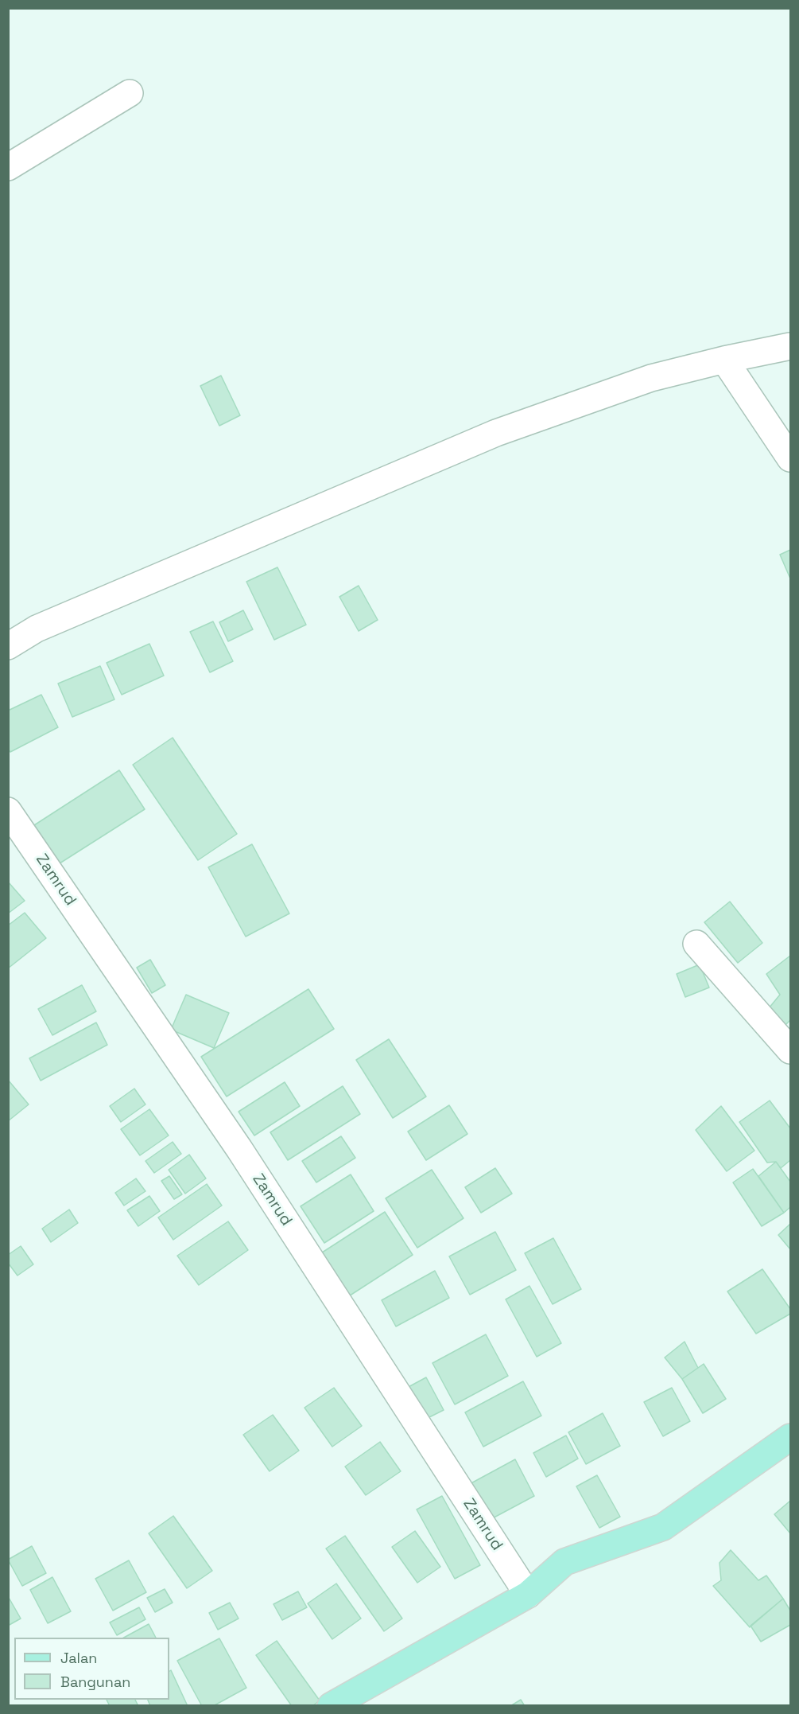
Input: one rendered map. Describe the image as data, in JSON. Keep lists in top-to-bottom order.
{
  "streets": {
    "street": ["Zamrud"]
  },
  "legend": ["Jalan", "Bangunan"]
}
